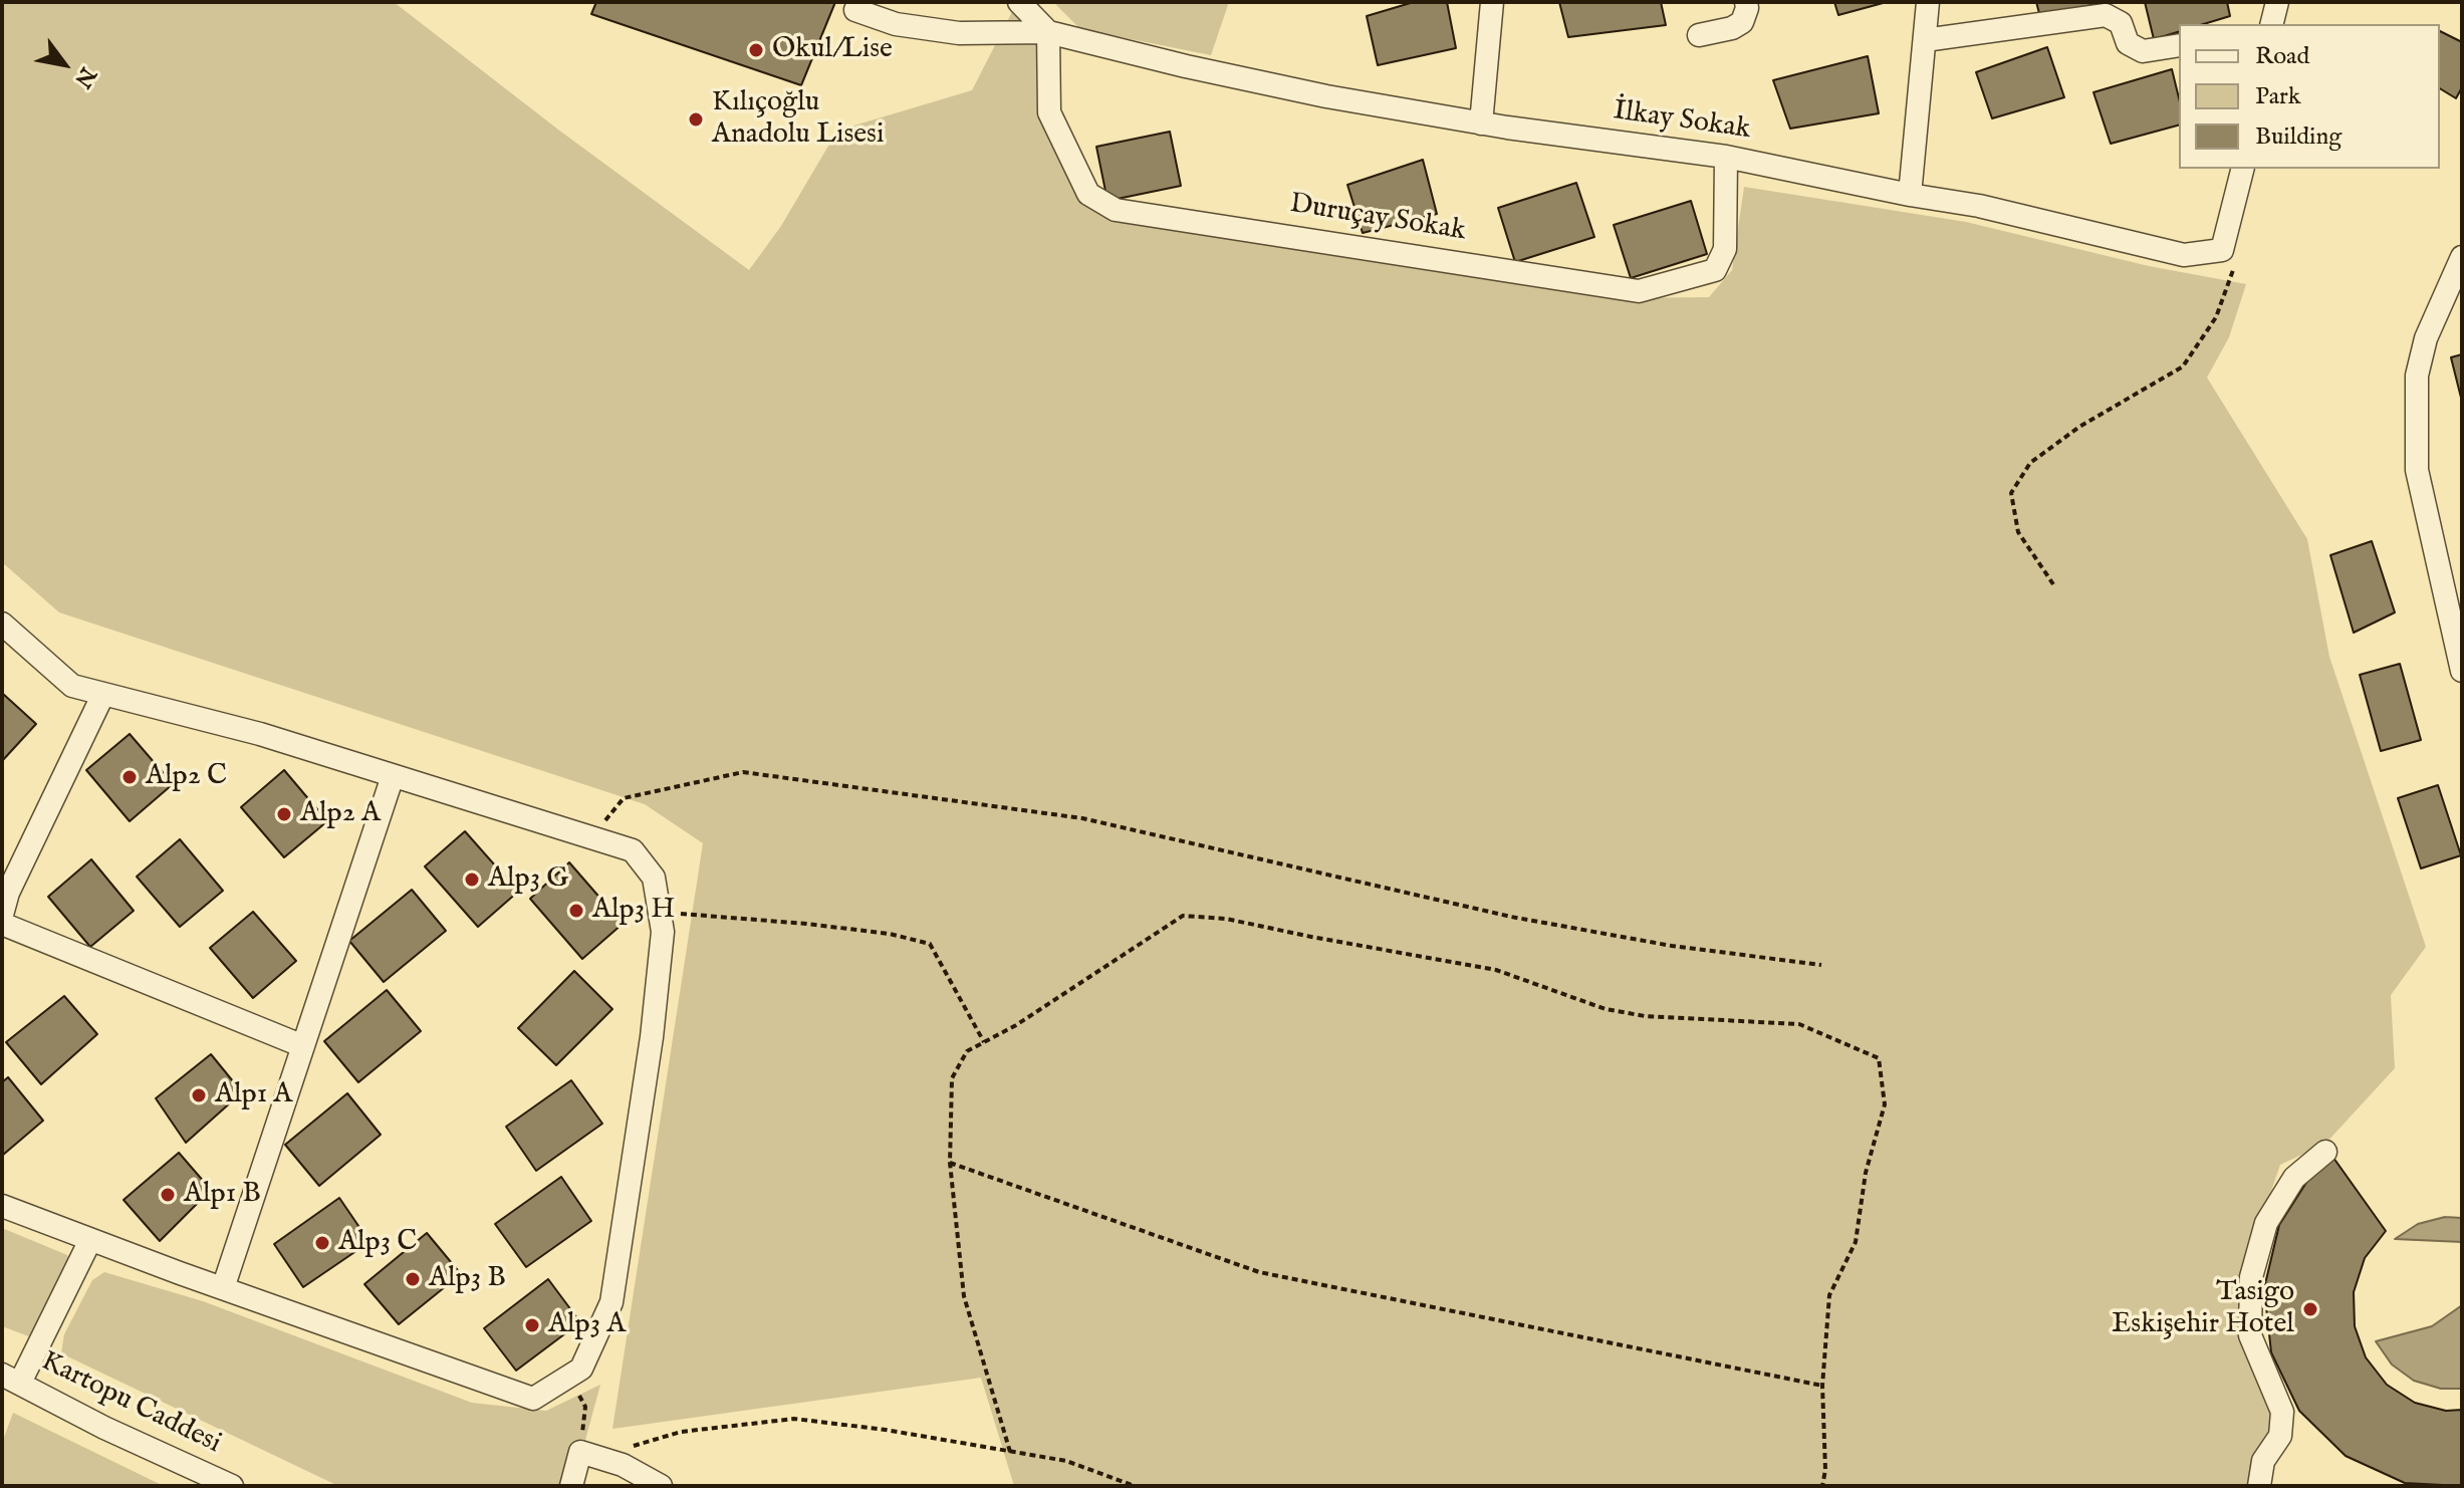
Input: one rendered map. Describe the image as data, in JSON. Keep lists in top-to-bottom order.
{
  "streets": {
    "street": ["İlkay Sokak", "Duruçay Sokak", "Kartopu Caddesi"]
  },
  "crossings": [
    ["İlkay Sokak", "Duruçay Sokak"]
  ],
  "places": [
    "Okul/Lise",
    "Kılıçoğlu Anadolu Lisesi",
    "Alp2 C",
    "Alp2 A",
    "Alp3 G",
    "Alp3 H",
    "Alp1 A",
    "Alp1 B",
    "Alp3 C",
    "Alp3 B",
    "Tasigo Eskişehir Hotel",
    "Alp3 A"
  ],
  "legend": ["Road", "Park", "Building"],
  "north": "bottom right"
}
